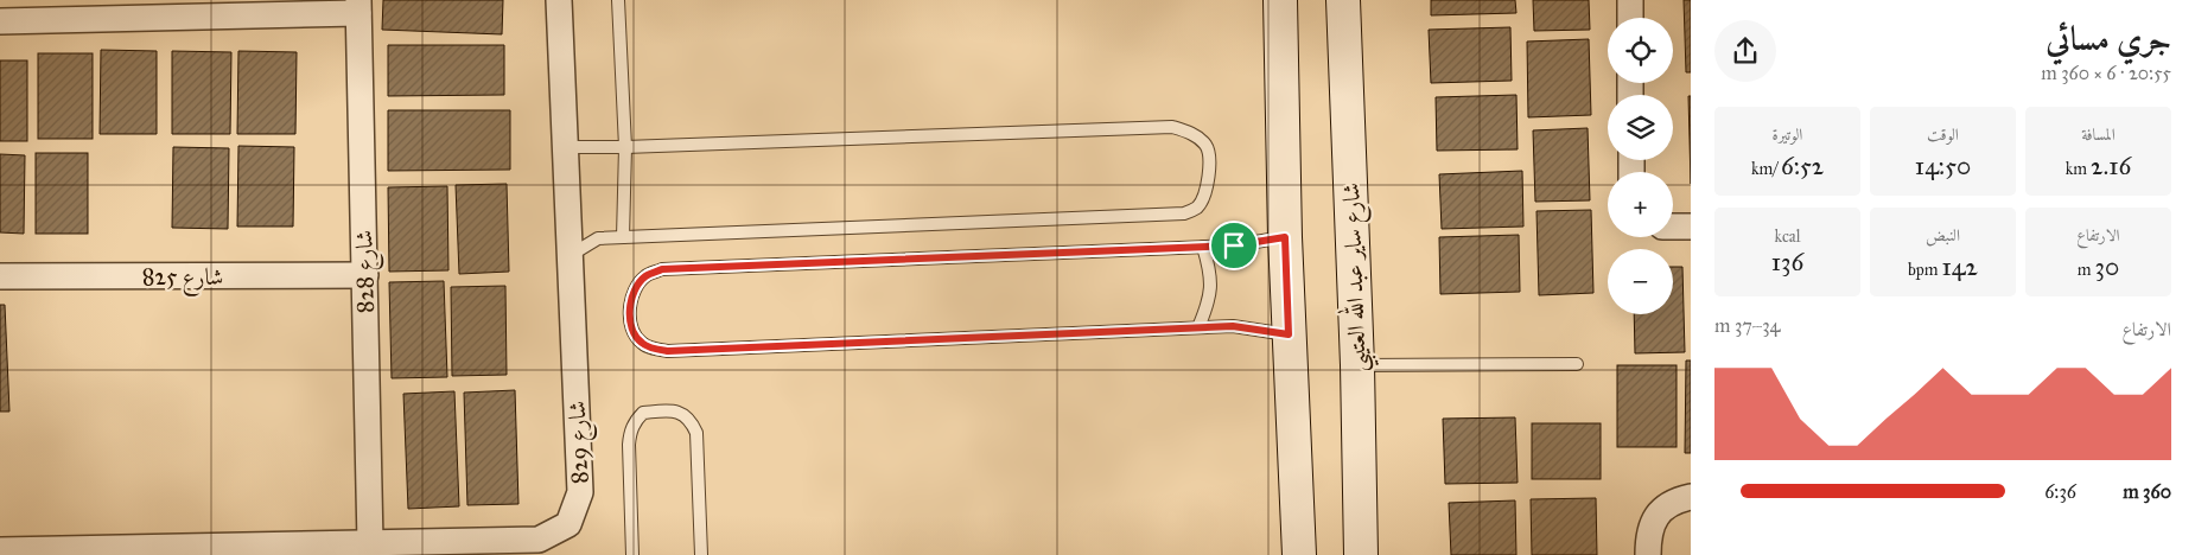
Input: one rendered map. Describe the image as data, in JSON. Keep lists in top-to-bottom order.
{
  "streets": {
    "street": [
      "شارع 828",
      "شارع 825",
      "شارع ساير عبد الله العتيبي",
      "شارع 829"
    ]
  },
  "crossings": [
    ["شارع 828", "شارع 825"],
    ["شارع 828", "شارع 829"]
  ],
  "page": {
    "heading": ["جري مسائي", "20:55 · 6 × 360 m"],
    "map_buttons": ["+", "−"],
    "stats": [
      ["المسافة", "2.16 km"],
      ["الوقت", "14:50"],
      ["الوتيرة", "6:52 /km"],
      ["الارتفاع", "30 m"],
      ["النبض", "142 bpm"],
      ["kcal", "136"]
    ],
    "chart": ["الارتفاع", "34–37 m"],
    "list": [
      {
        "name": "360 m",
        "note": "6:36"
      }
    ]
  }
}
